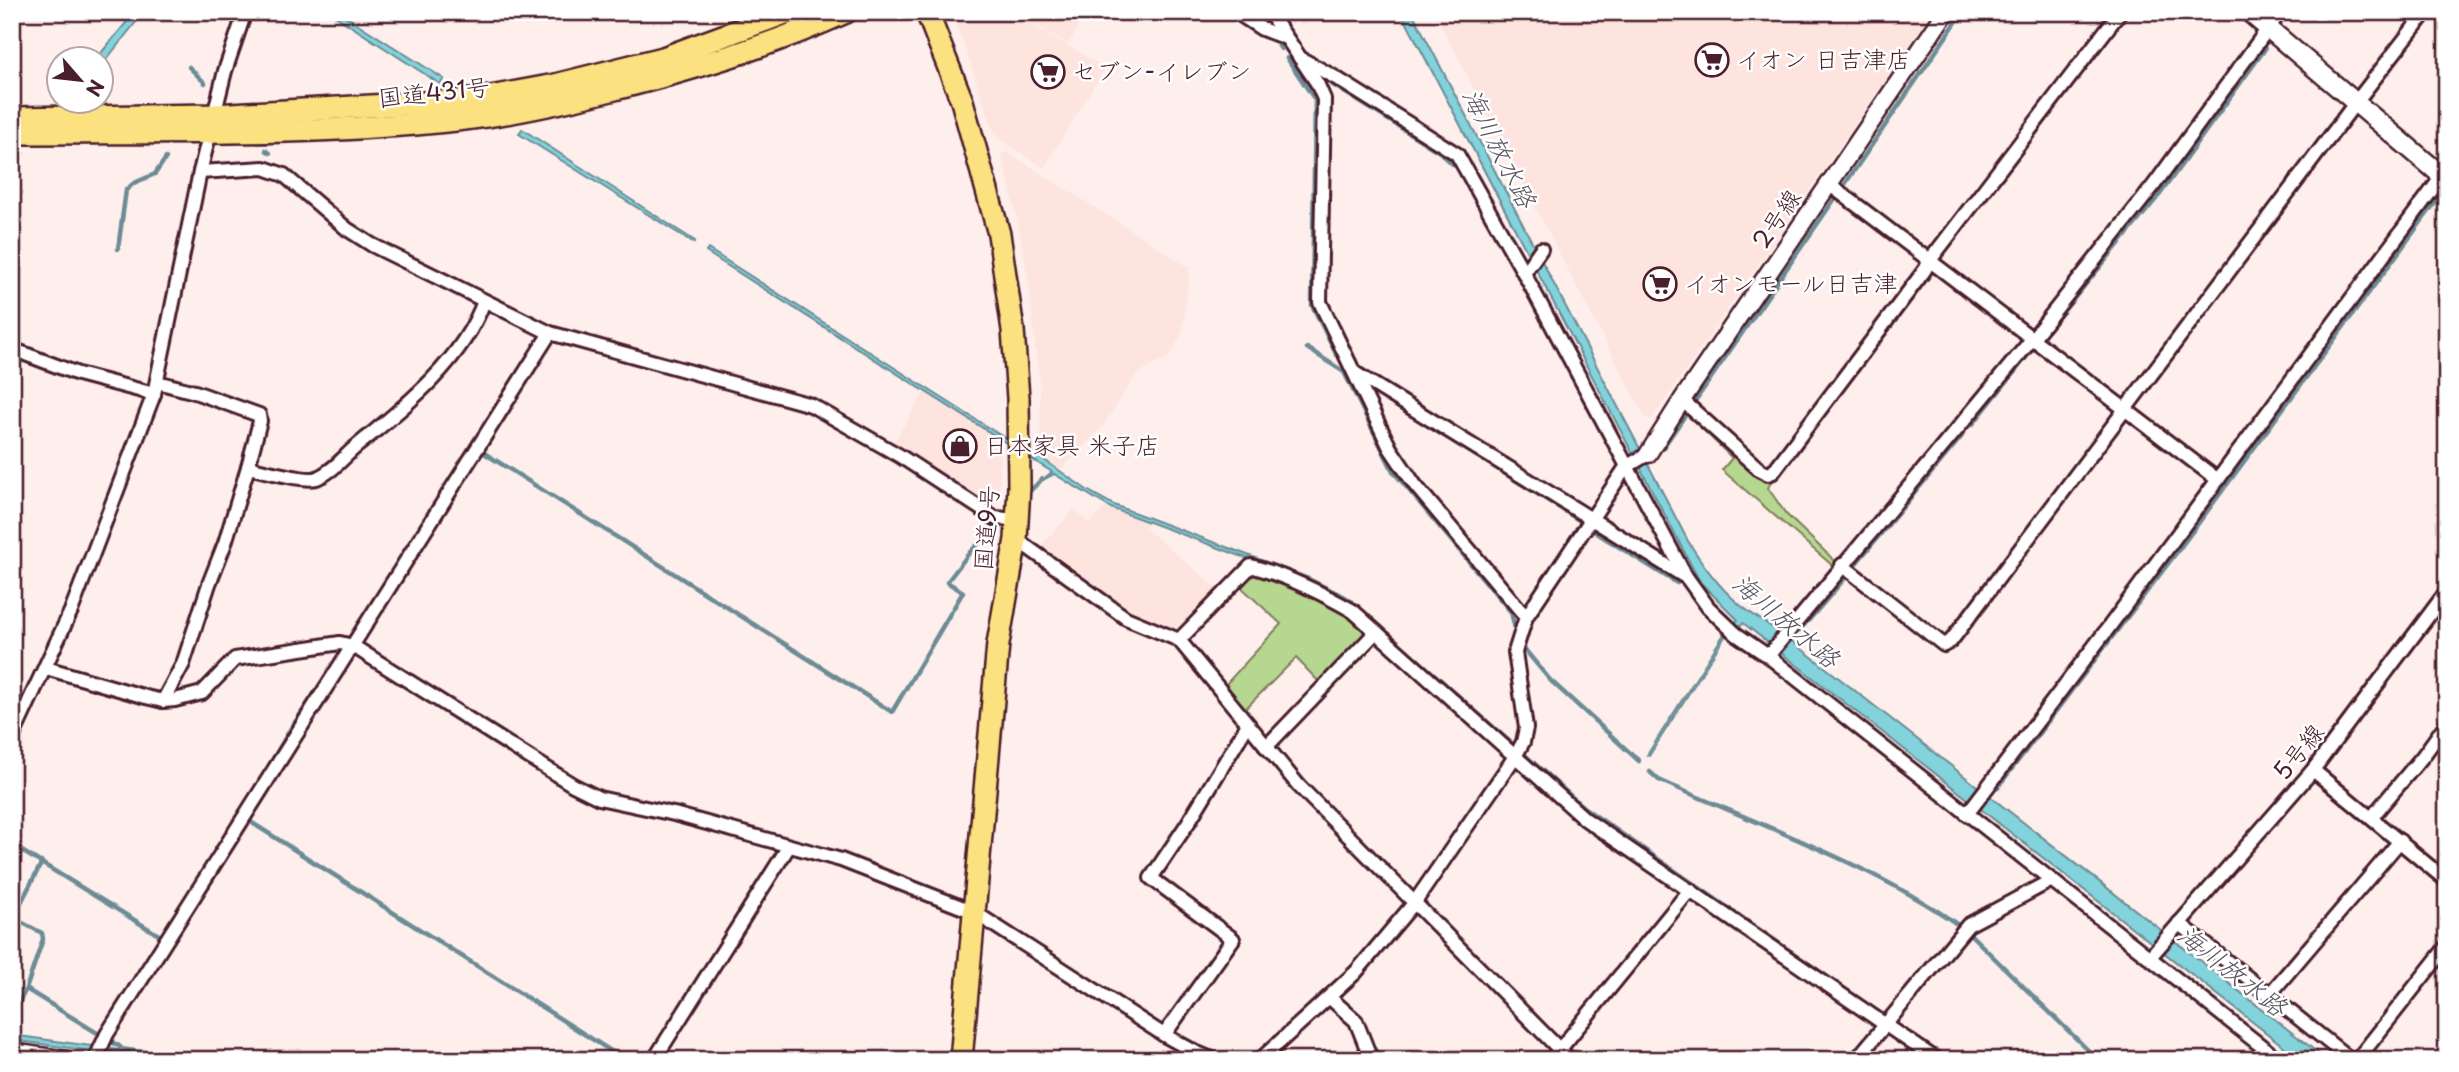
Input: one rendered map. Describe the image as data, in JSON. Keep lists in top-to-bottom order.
{
  "streets": {
    "highway": ["国道431号", "国道9号"],
    "street": ["2号線", "5号線"]
  },
  "water": ["海川放水路"],
  "places": {
    "supermarket": ["イオン 日吉津店", "セブン-イレブン", "イオンモール日吉津"],
    "shop": ["日本家具 米子店"]
  },
  "north": "bottom right"
}
